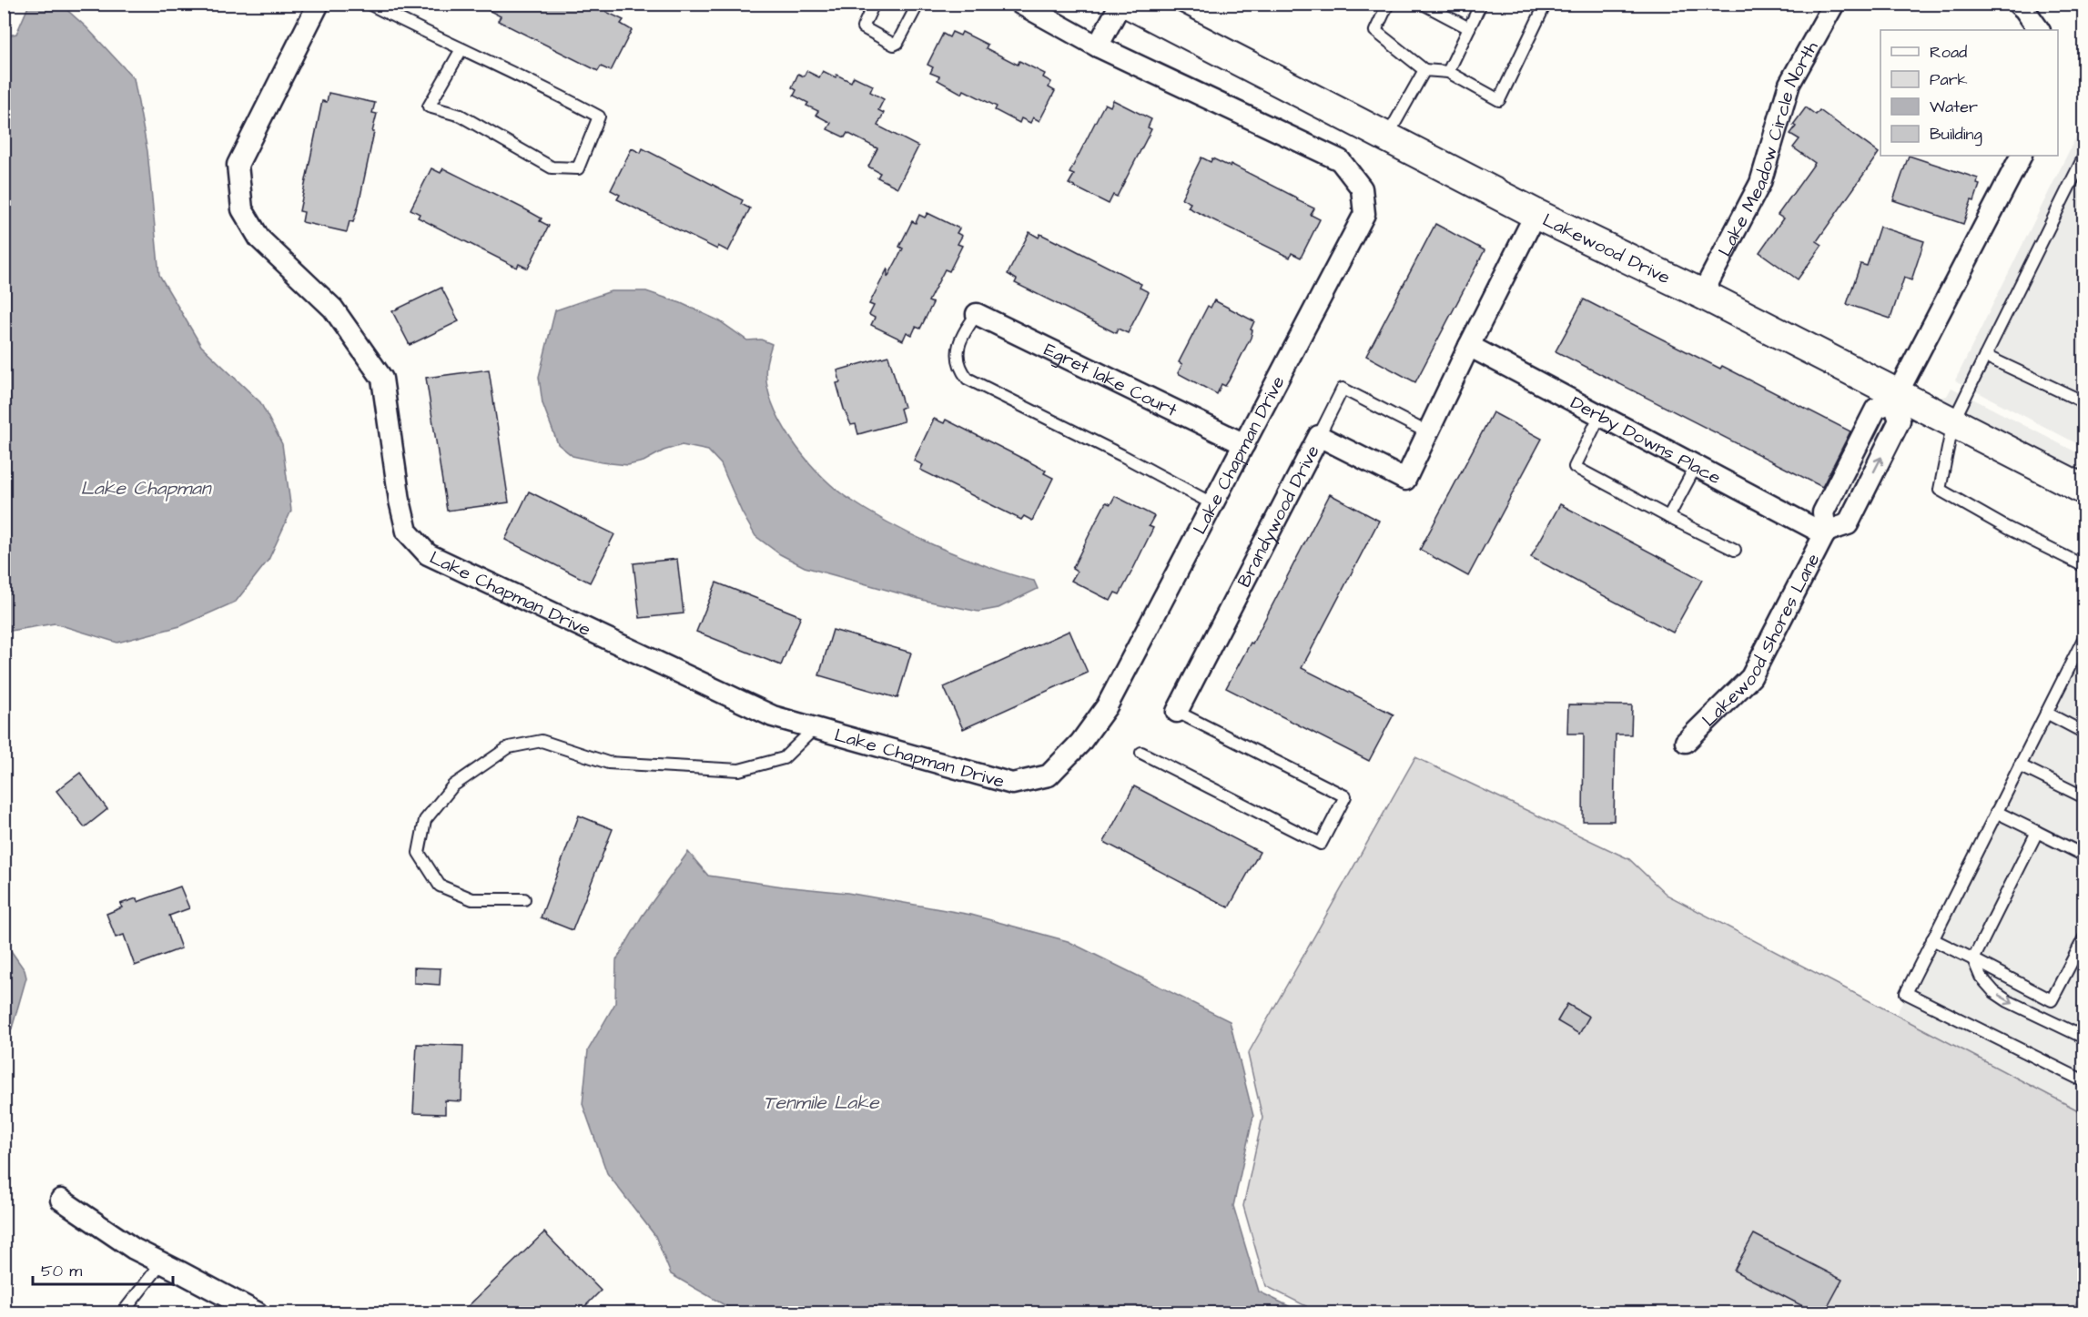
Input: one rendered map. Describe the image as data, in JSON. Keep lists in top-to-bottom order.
{
  "streets": {
    "street": [
      "Lake Meadow Circle North",
      "Lakewood Drive",
      "Egret lake Court",
      "Derby Downs Place",
      "Lake Chapman Drive",
      "Brandywood Drive",
      "Lakewood Shores Lane"
    ]
  },
  "crossings": [
    ["Lake Meadow Circle North", "Lakewood Drive"],
    ["Lakewood Drive", "Brandywood Drive"],
    ["Lakewood Drive", "Lakewood Shores Lane"],
    ["Egret lake Court", "Lake Chapman Drive"],
    ["Derby Downs Place", "Brandywood Drive"],
    ["Derby Downs Place", "Lakewood Shores Lane"]
  ],
  "water": ["Lake Chapman", "Tenmile Lake"],
  "legend": [
    "Road",
    "Park",
    "Water",
    "Building"
  ],
  "scale_bar": "50 m"
}
